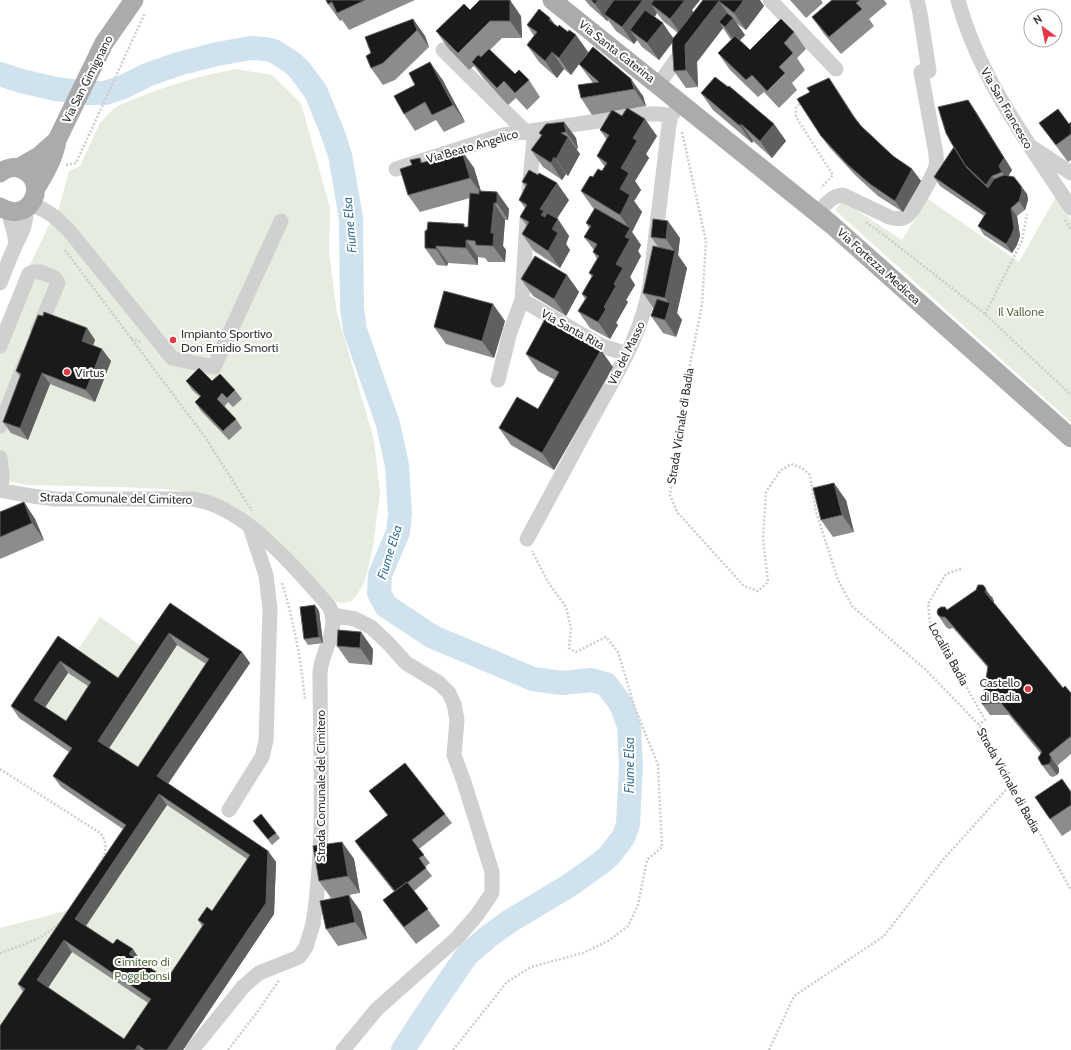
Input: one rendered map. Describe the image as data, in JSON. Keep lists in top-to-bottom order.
{
  "streets": {
    "main road": ["Via Santa Caterina", "Via San Gimignano", "Via Fortezza Medicea"],
    "street": [
      "Via San Francesco",
      "Via Beato Angelico",
      "Via Santa Rita",
      "Via del Masso",
      "Strada Comunale del Cimitero"
    ],
    "path": ["Strada Vicinale di Badia", "Località Badia"]
  },
  "crossings": [
    ["Via Santa Caterina", "Via Fortezza Medicea"],
    ["Via Santa Caterina", "Via del Masso"],
    ["Via Santa Caterina", "Strada Vicinale di Badia"],
    ["Via Beato Angelico", "Via Santa Rita"],
    ["Via Fortezza Medicea", "Via del Masso"],
    ["Via Fortezza Medicea", "Strada Vicinale di Badia"],
    ["Via Santa Rita", "Via del Masso"],
    ["Via del Masso", "Strada Vicinale di Badia"],
    ["Strada Vicinale di Badia", "Località Badia"]
  ],
  "water": ["Fiume Elsa"],
  "parks": ["Il Vallone", "Cimitero di Poggibonsi"],
  "places": ["Impianto Sportivo Don Emidio Smorti", "Virtus", "Castello di Badia"],
  "north": "top left"
}
